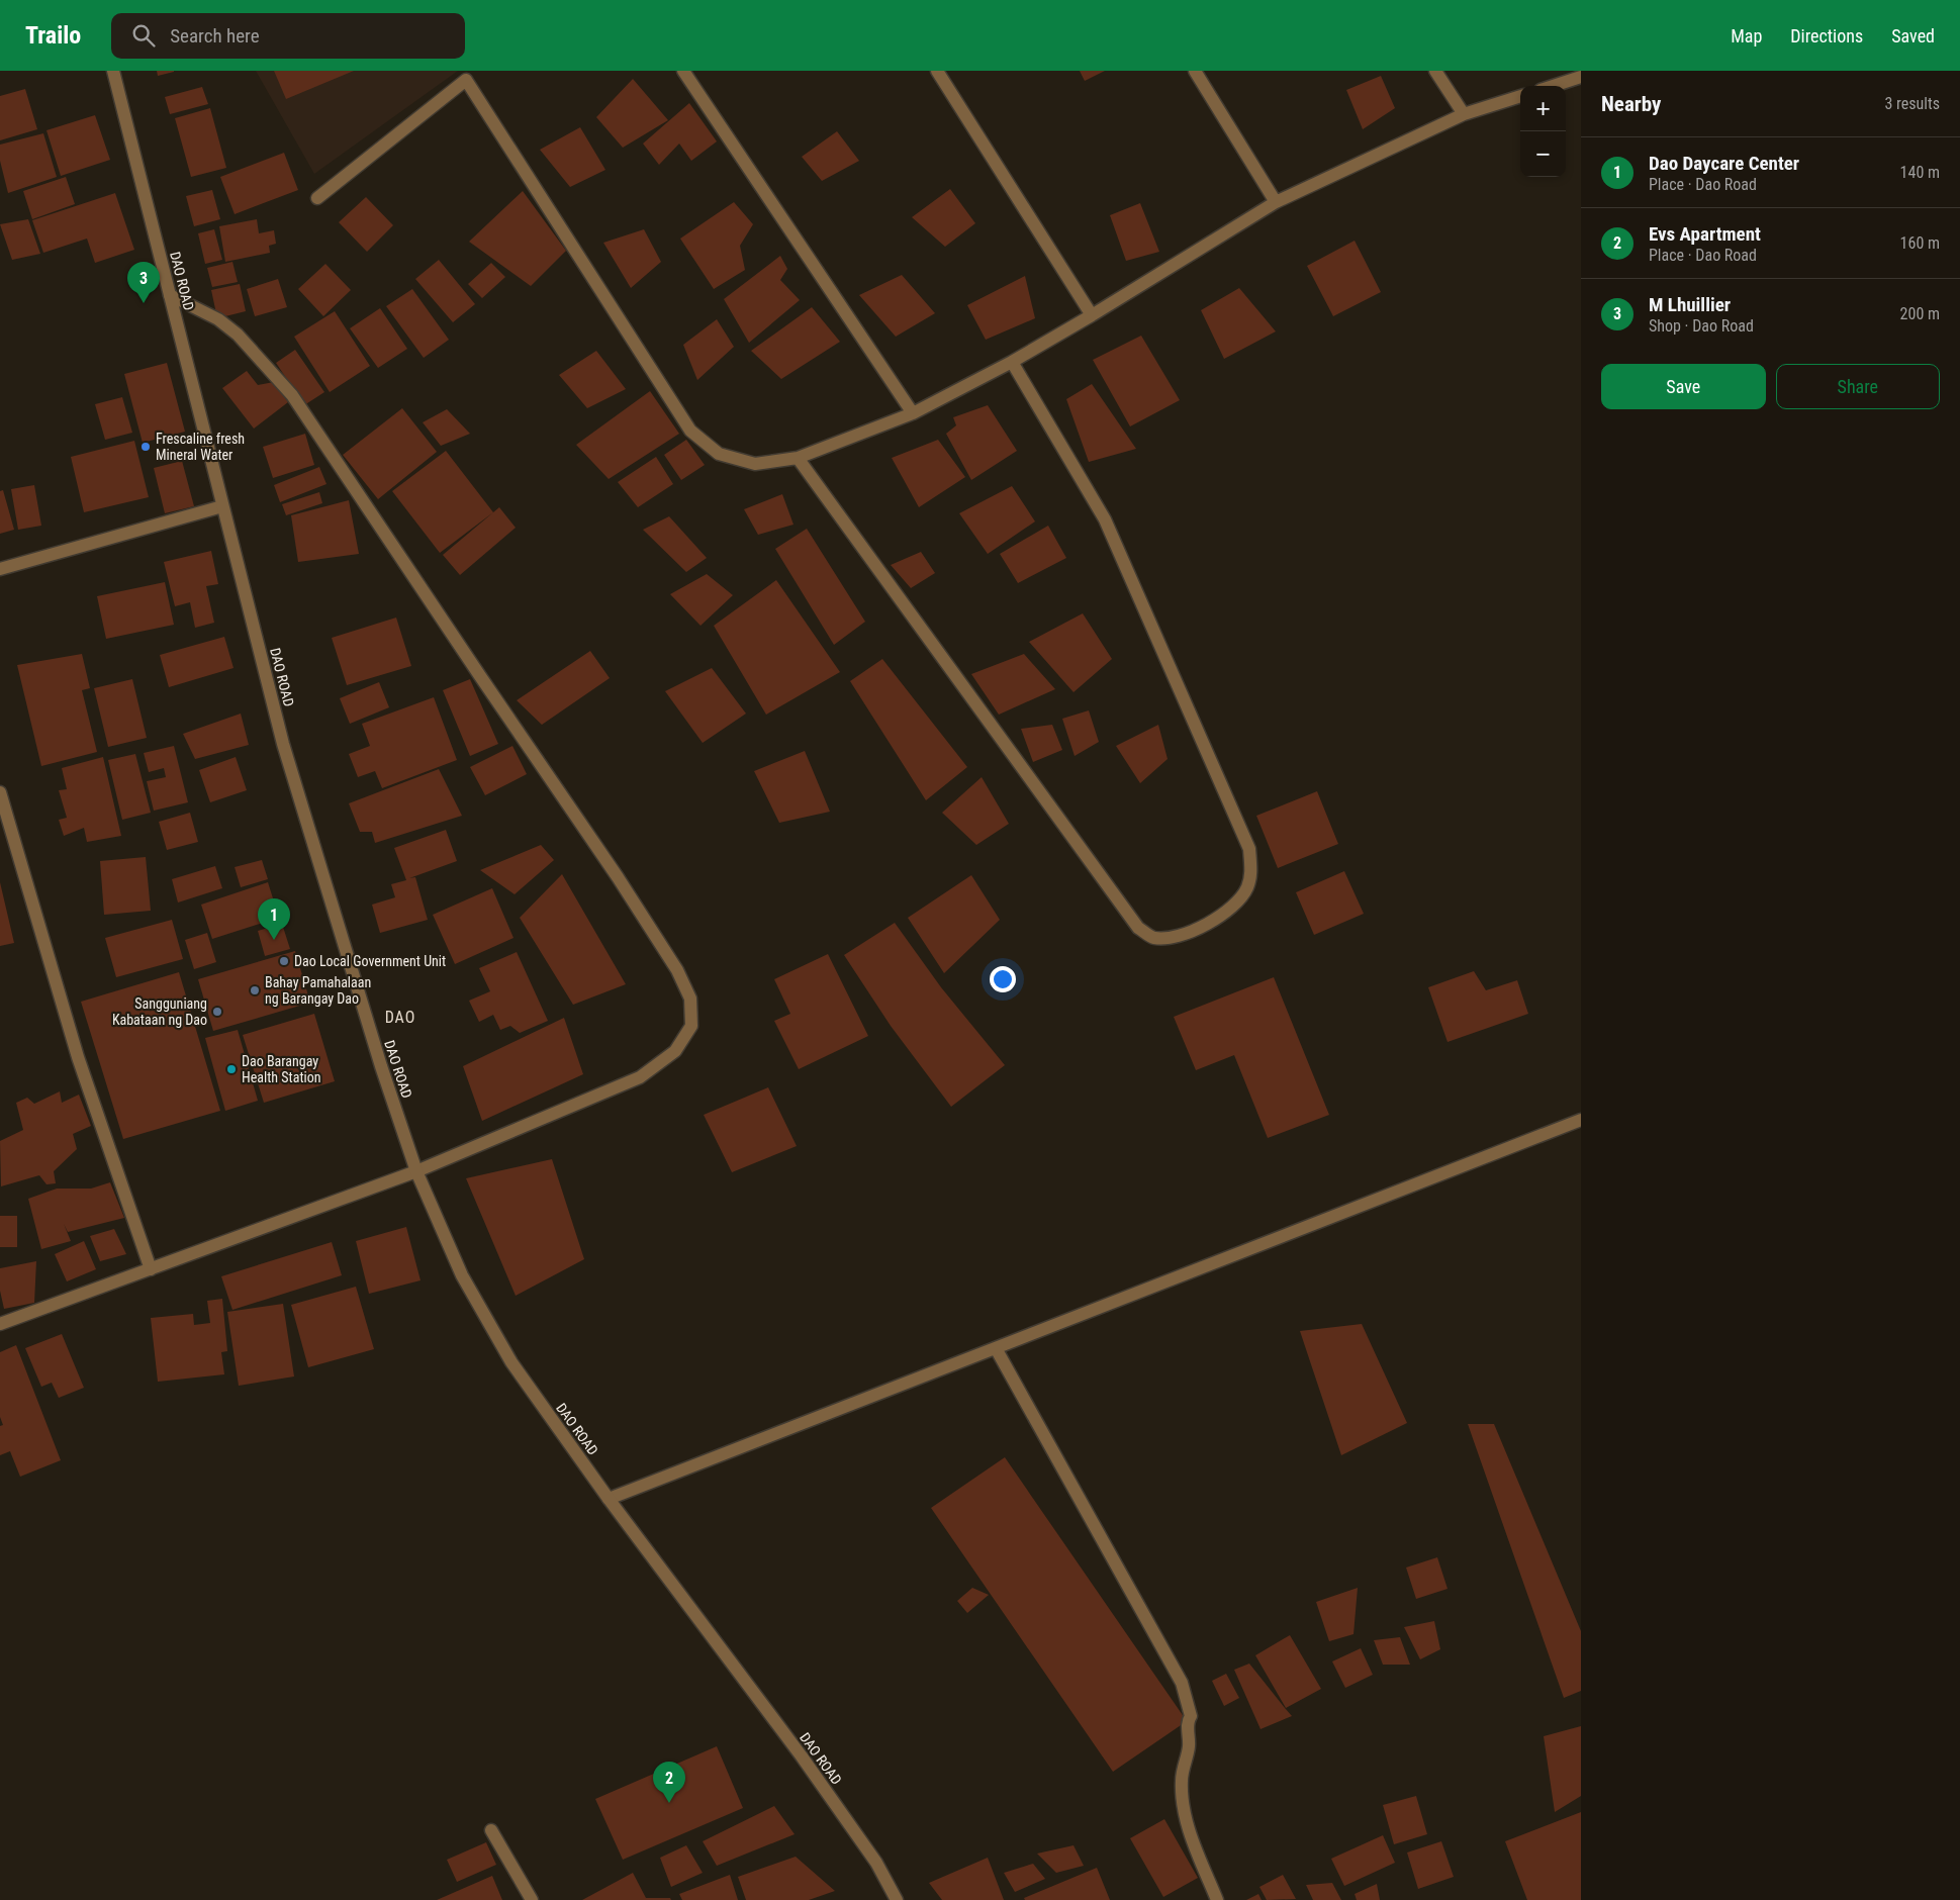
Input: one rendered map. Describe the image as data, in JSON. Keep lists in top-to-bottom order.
{
  "streets": {
    "street": ["DAO ROAD"]
  },
  "districts": ["DAO"],
  "places": [
    "Frescaline fresh Mineral Water",
    "Dao Local Government Unit",
    "Bahay Pamahalaan ng Barangay Dao",
    "Sangguniang Kabataan ng Dao",
    "Dao Barangay Health Station"
  ],
  "page": {
    "header": "Trailo",
    "search": "Search here",
    "nav": ["Map", "Directions", "Saved"],
    "heading": ["Nearby", "3 results"],
    "map_buttons": ["+", "−"],
    "list": [
      {
        "mark": "1",
        "name": "Dao Daycare Center",
        "note": "Place · Dao Road",
        "value": "140 m"
      },
      {
        "mark": "2",
        "name": "Evs Apartment",
        "note": "Place · Dao Road",
        "value": "160 m"
      },
      {
        "mark": "3",
        "name": "M Lhuillier",
        "note": "Shop · Dao Road",
        "value": "200 m"
      }
    ],
    "pins": ["3", "1", "2"],
    "buttons": ["Save", "Share"]
  }
}
